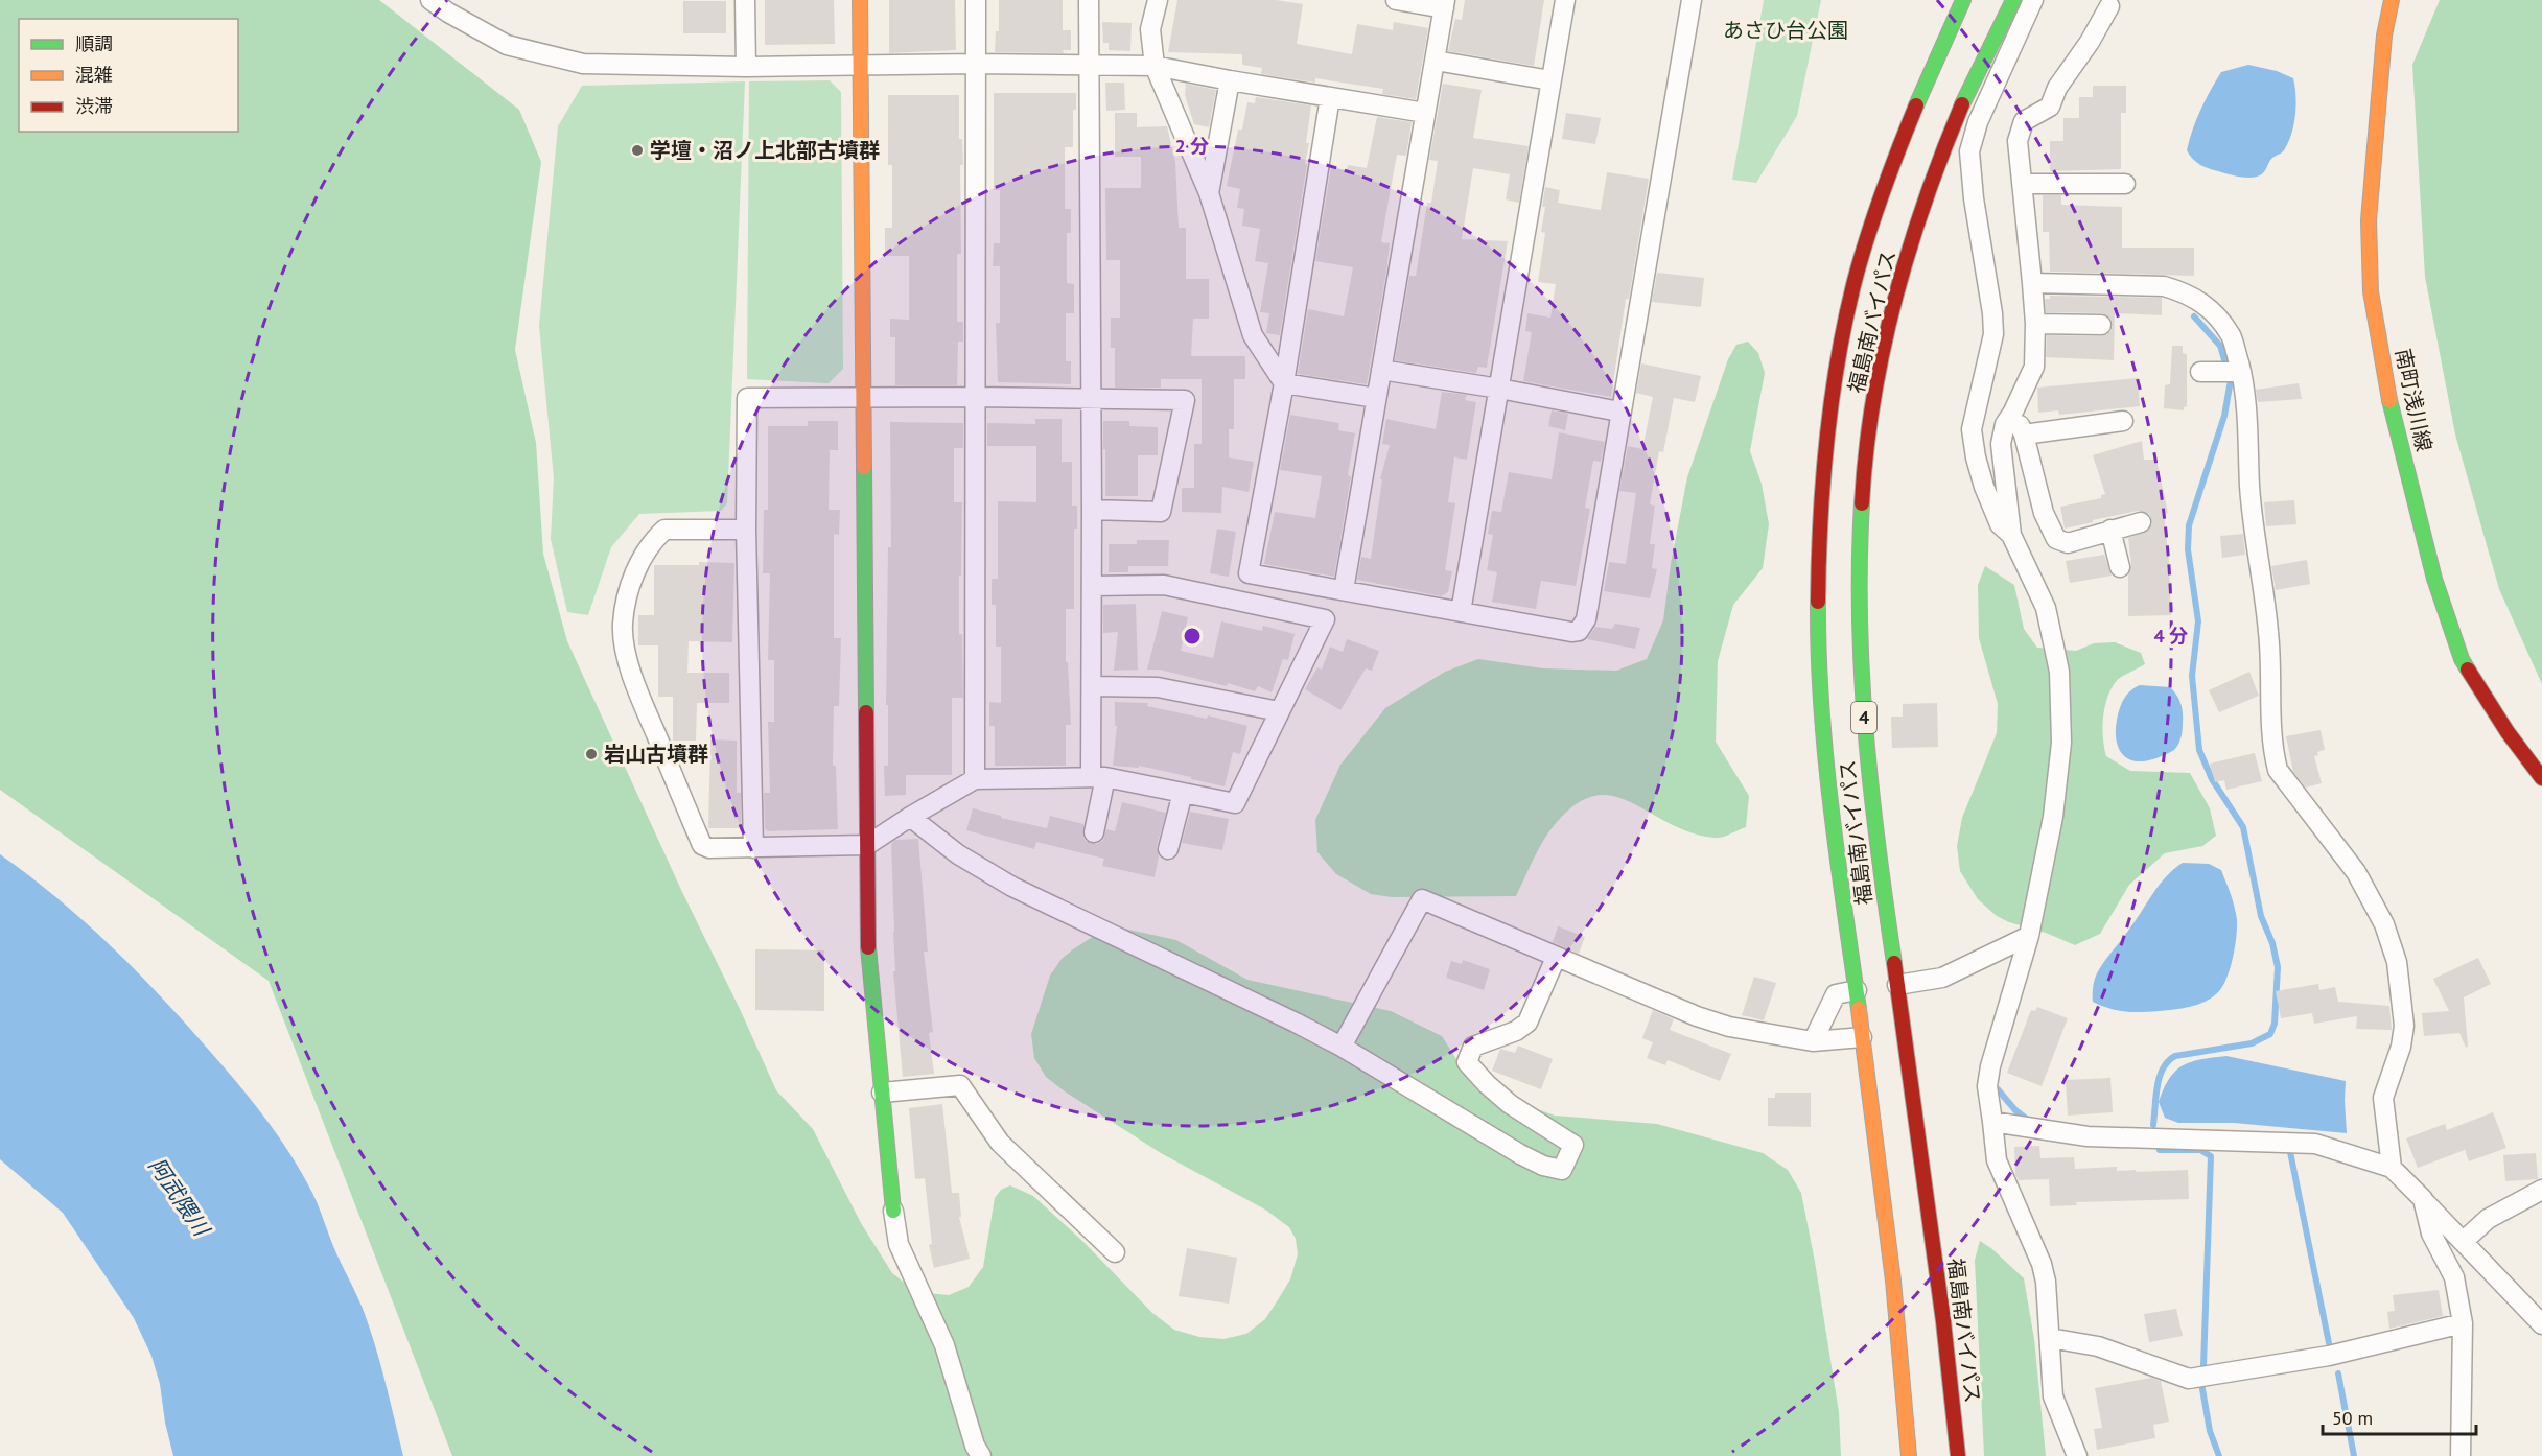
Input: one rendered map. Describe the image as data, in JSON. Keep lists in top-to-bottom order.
{
  "streets": {
    "main road": ["福島南バイパス", "南町浅川線", "4"]
  },
  "water": ["阿武隈川"],
  "parks": ["あさひ台公園"],
  "places": ["学壇・沼ノ上北部古墳群", "岩山古墳群"],
  "legend": ["順調", "混雑", "渋滞"],
  "scale_bar": "50 m",
  "rings": ["2 分", "4 分"]
}
